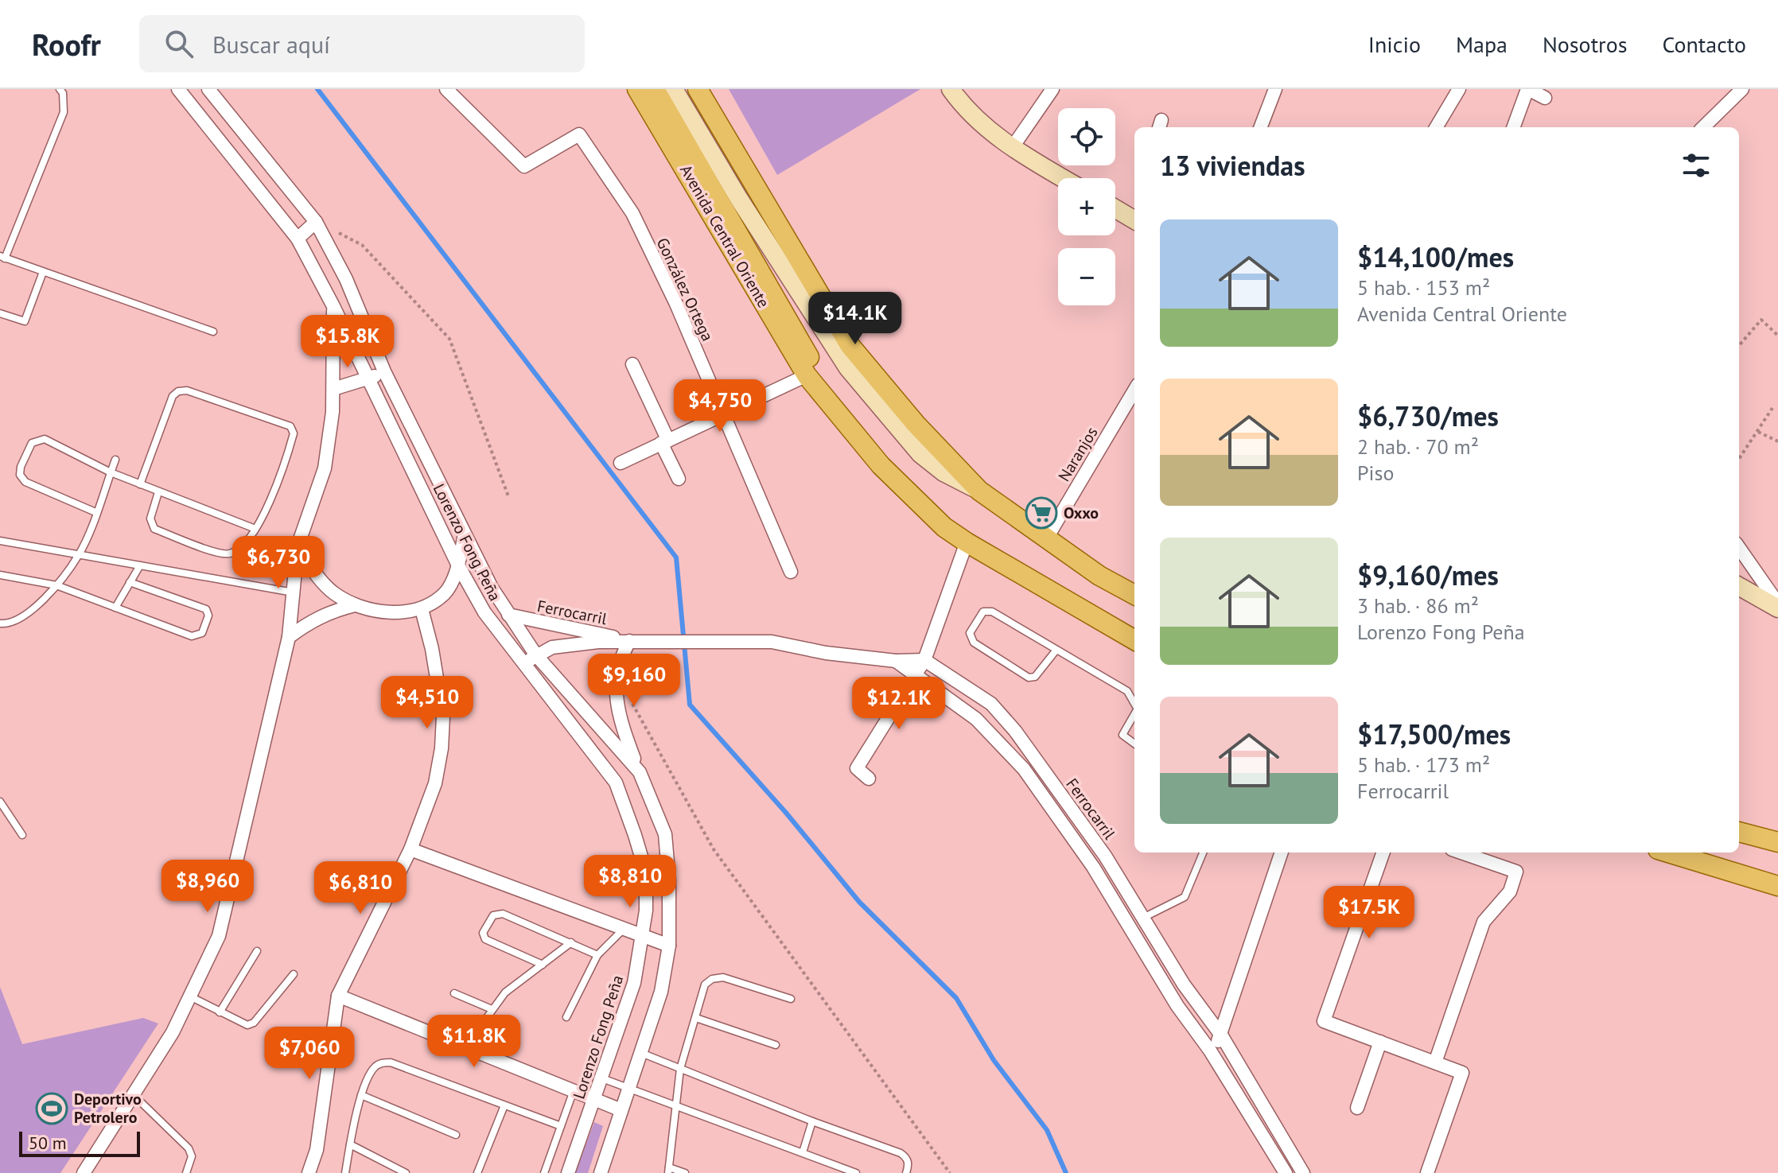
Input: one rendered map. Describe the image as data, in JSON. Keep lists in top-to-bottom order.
{
  "streets": {
    "main road": ["Avenida Central Oriente"],
    "street": [
      "González Ortega",
      "Naranjos",
      "Lorenzo Fong Peña",
      "Ferrocarril"
    ]
  },
  "crossings": [
    ["Lorenzo Fong Peña", "Ferrocarril"]
  ],
  "places": {
    "supermarket": ["Oxxo"],
    "sports": ["Deportivo Petrolero"]
  },
  "scale_bar": "50 m",
  "page": {
    "header": "Roofr",
    "search": "Buscar aquí",
    "nav": [
      "Inicio",
      "Mapa",
      "Nosotros",
      "Contacto"
    ],
    "map_buttons": ["+", "−"],
    "heading": "13 viviendas",
    "list": [
      {
        "name": "$14,100/mes",
        "note": "5 hab. · 153 m² · Avenida Central Oriente"
      },
      {
        "name": "$6,730/mes",
        "note": "2 hab. · 70 m² · Piso"
      },
      {
        "name": "$9,160/mes",
        "note": "3 hab. · 86 m² · Lorenzo Fong Peña"
      },
      {
        "name": "$17,500/mes",
        "note": "5 hab. · 173 m² · Ferrocarril"
      }
    ],
    "price": [
      "$14.1K",
      "$15.8K",
      "$4,750",
      "$6,730",
      "$9,160",
      "$4,510",
      "$12.1K",
      "$8,810",
      "$8,960",
      "$6,810",
      "$17.5K",
      "$11.8K",
      "$7,060"
    ],
    "scale": "50 m"
  }
}
